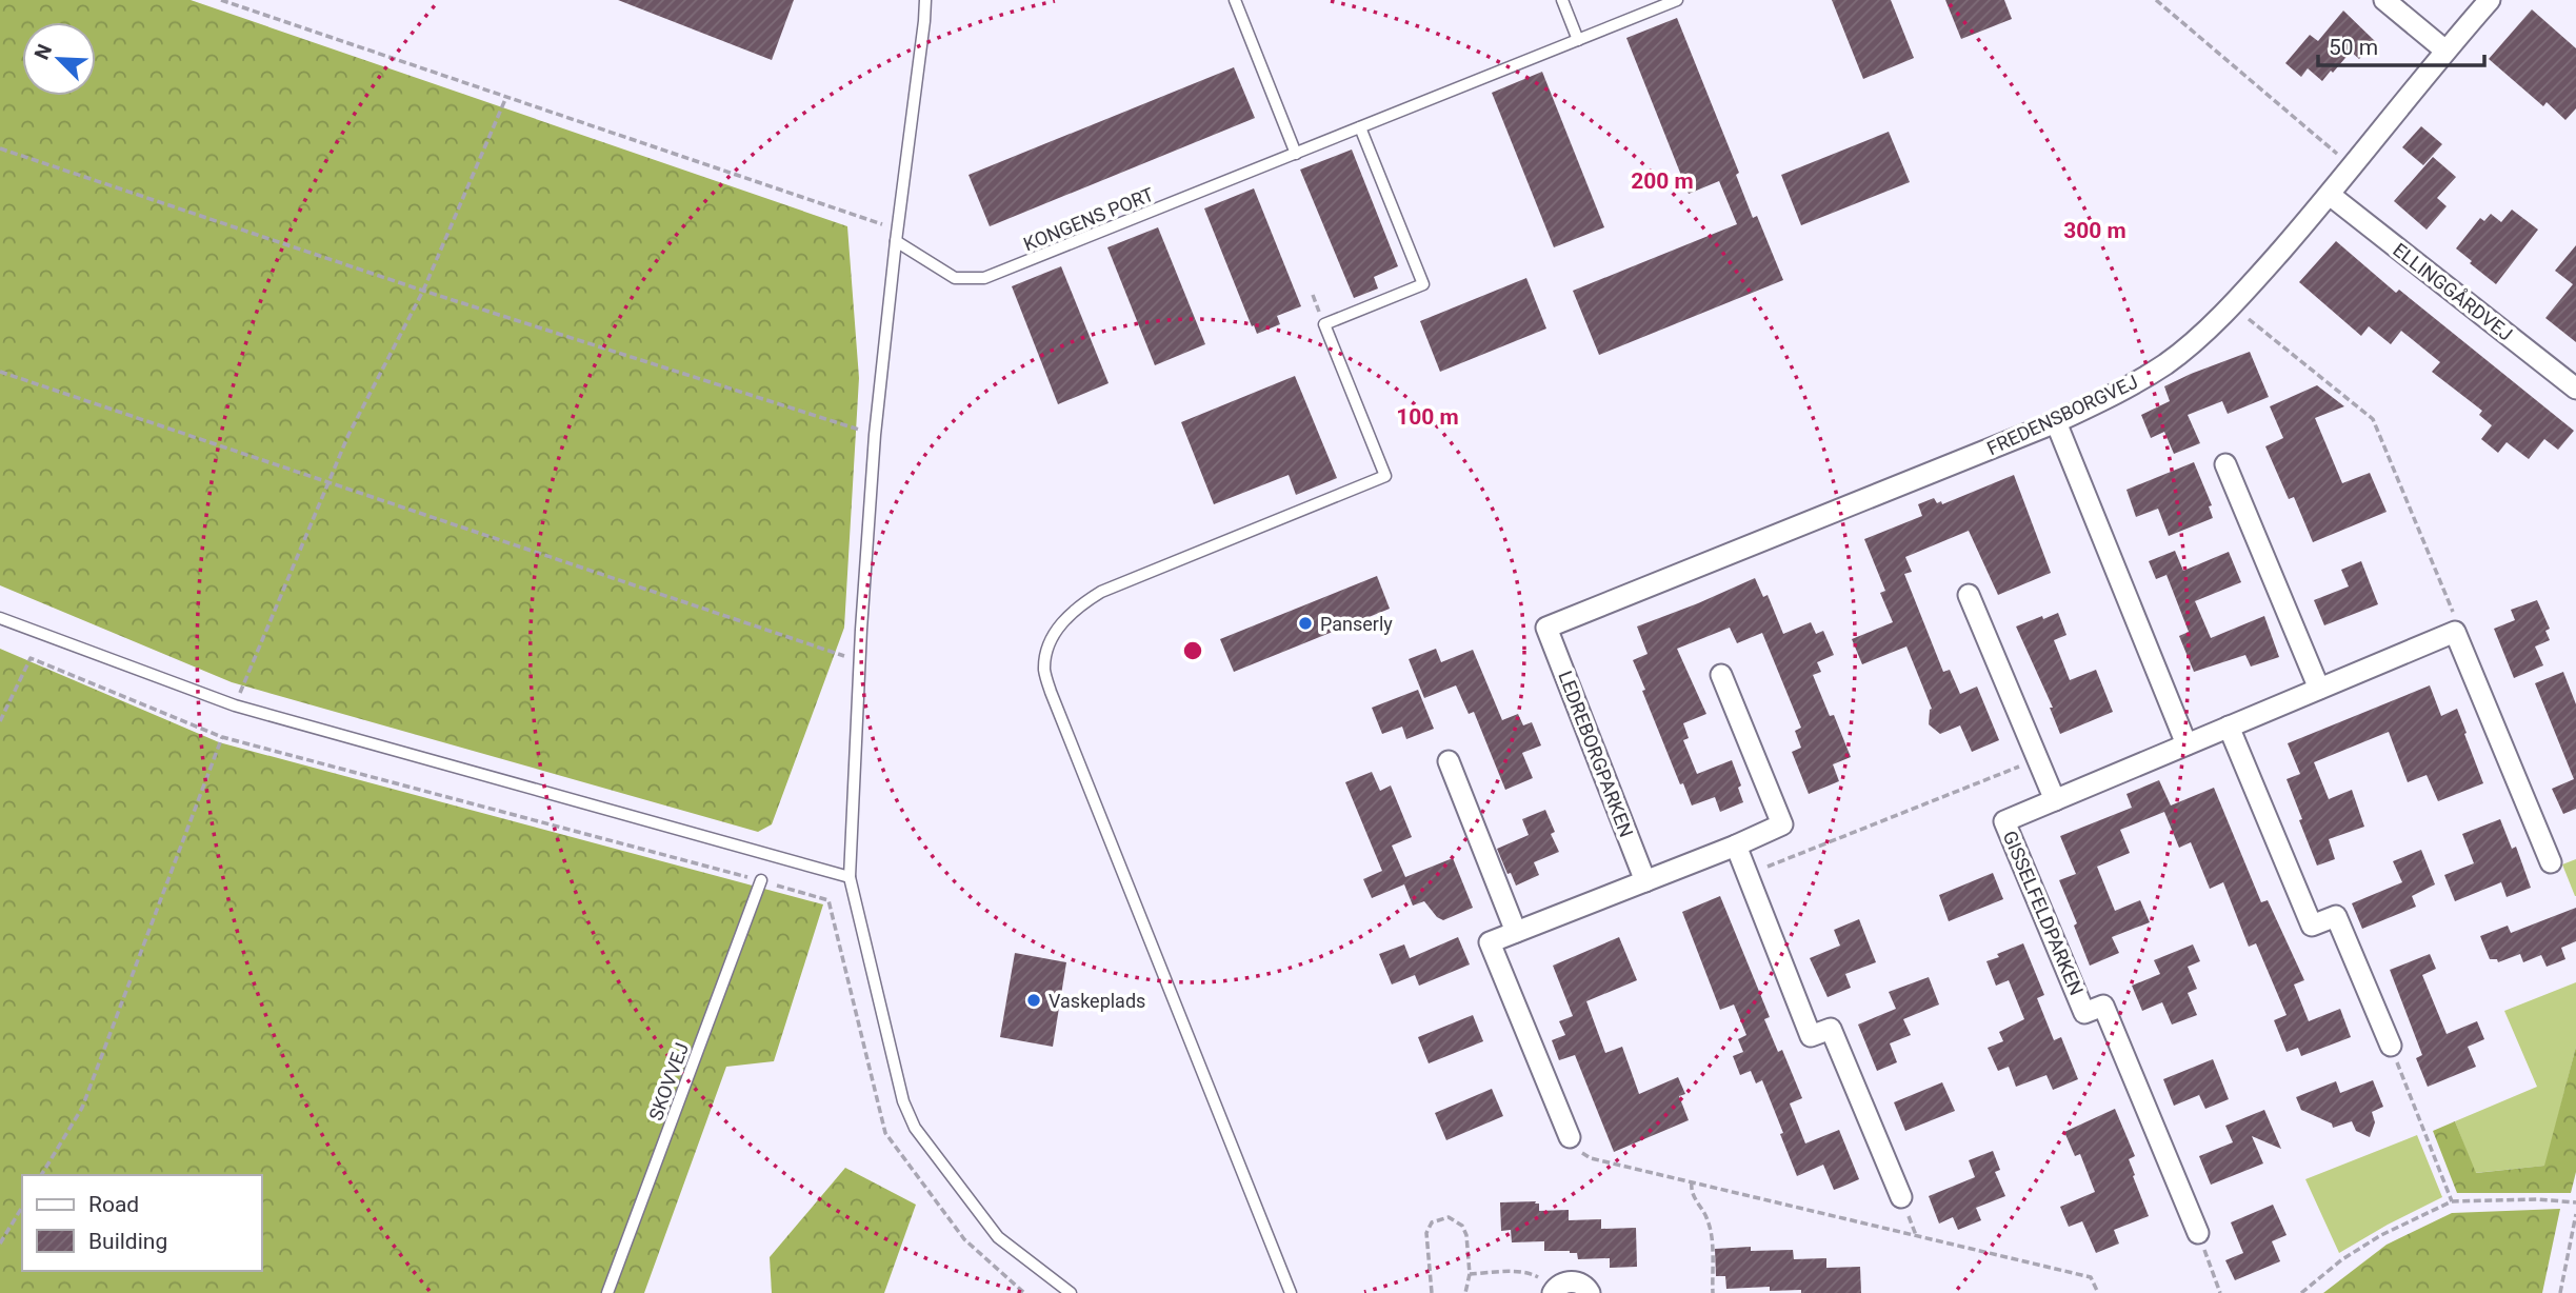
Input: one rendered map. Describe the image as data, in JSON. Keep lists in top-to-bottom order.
{
  "streets": {
    "street": [
      "ELLINGGÅRDVEJ",
      "FREDENSBORGVEJ",
      "LEDREBORGPARKEN",
      "GISSELFELDPARKEN"
    ],
    "lane": ["KONGENS PORT", "SKOVVEJ"]
  },
  "crossings": [
    ["ELLINGGÅRDVEJ", "FREDENSBORGVEJ"],
    ["FREDENSBORGVEJ", "LEDREBORGPARKEN"]
  ],
  "places": ["Panserly", "Vaskeplads"],
  "legend": ["Road", "Building"],
  "scale_bar": "50 m",
  "north": "top left",
  "rings": ["200 m", "300 m", "100 m"]
}
